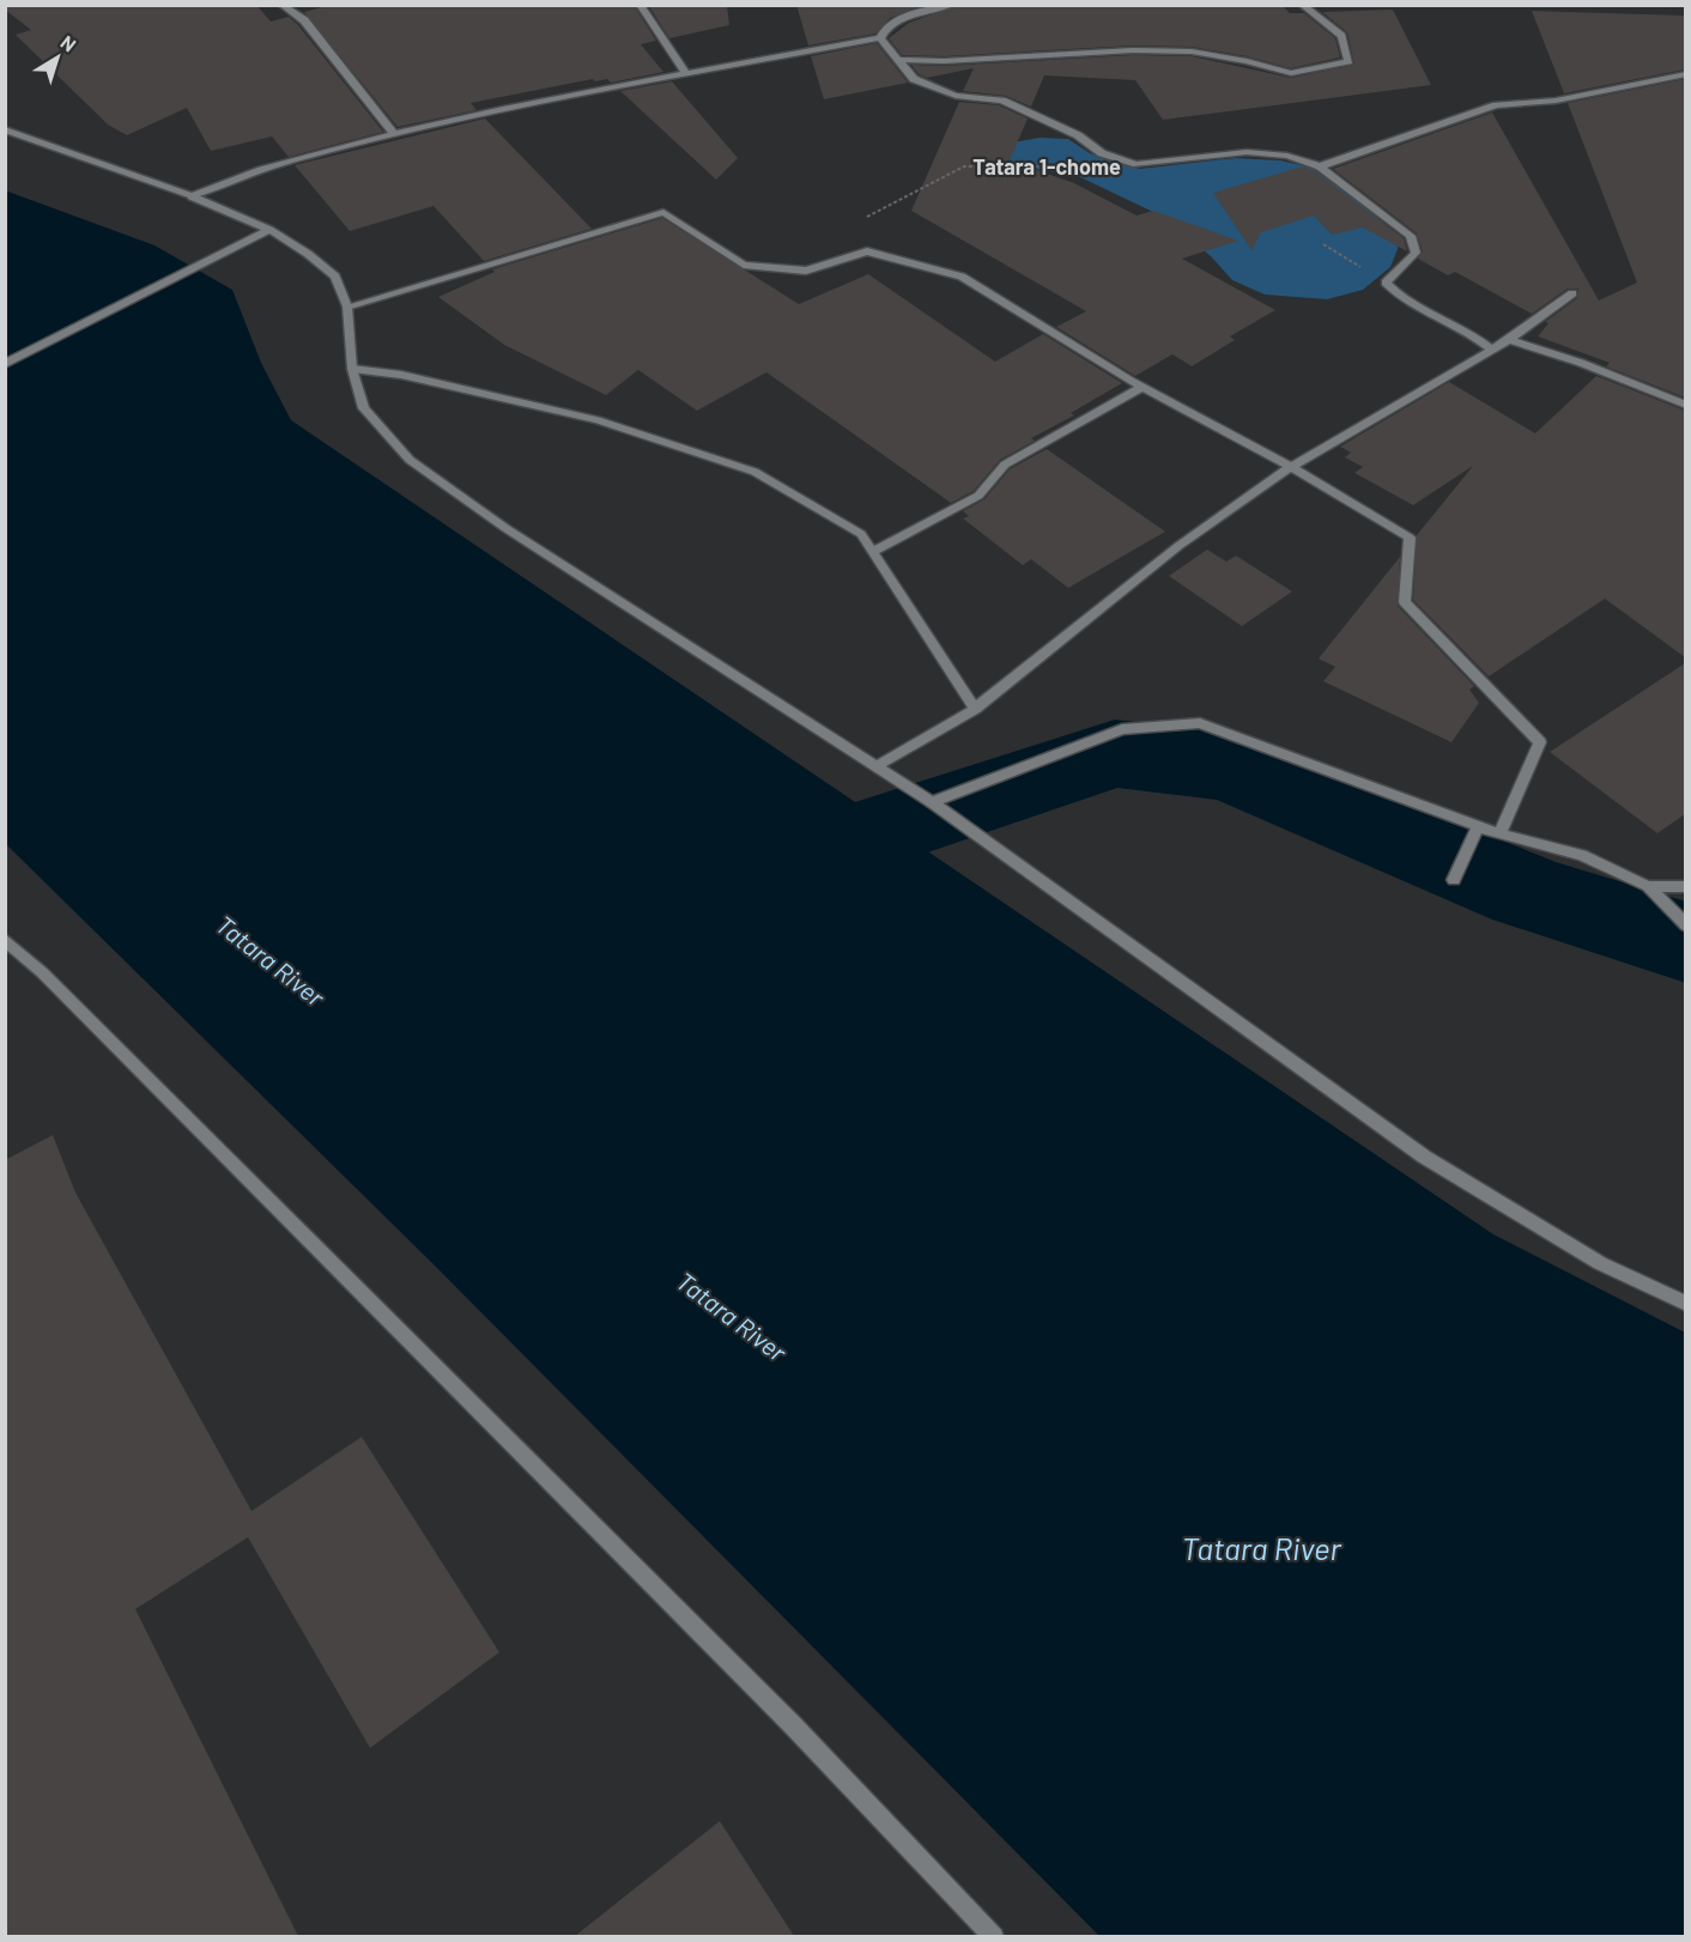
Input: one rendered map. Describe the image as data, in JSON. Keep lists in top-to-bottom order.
{
  "districts": ["Tatara 1-chome"],
  "water": ["Tatara River"],
  "north": "top right"
}
